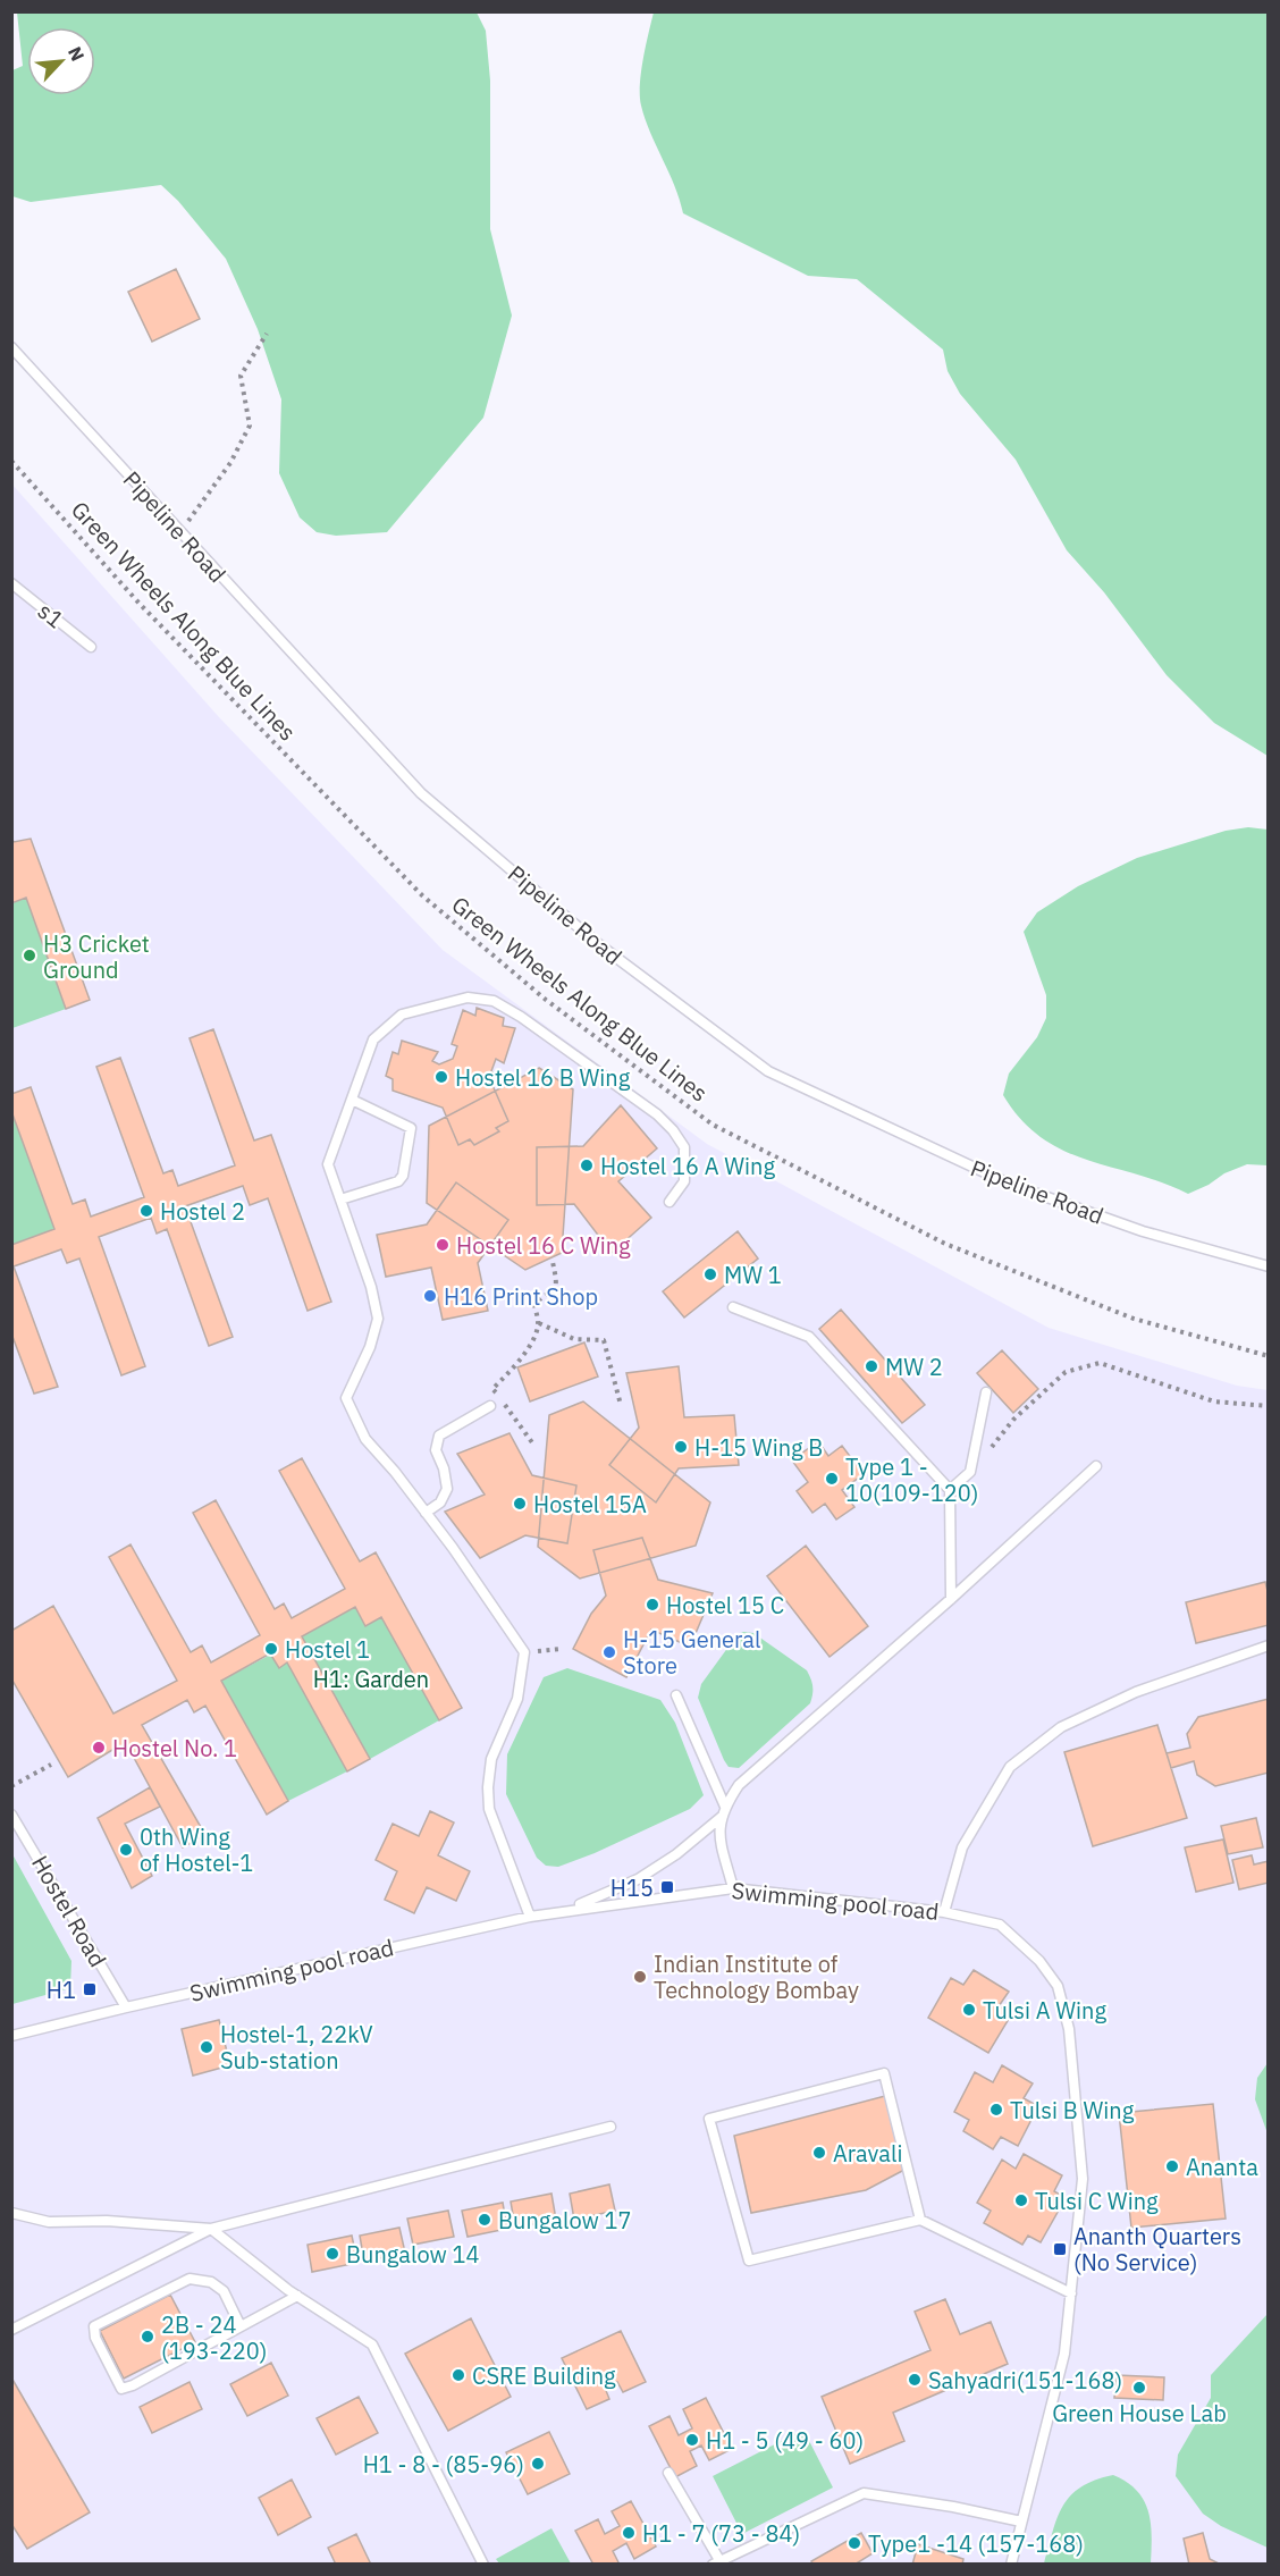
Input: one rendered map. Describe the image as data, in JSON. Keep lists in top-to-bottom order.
{
  "streets": {
    "lane": [
      "Pipeline Road",
      "s1",
      "Swimming pool road",
      "Hostel Road"
    ],
    "path": ["Green Wheels Along Blue Lines"]
  },
  "crossings": [
    ["Swimming pool road", "Hostel Road"]
  ],
  "parks": ["H1: Garden"],
  "places": {
    "other": [
      "H3 Cricket Ground",
      "Hostel 16 B Wing",
      "Hostel 16 A Wing",
      "Hostel 2",
      "Hostel 16 C Wing",
      "MW 1",
      "H16 Print Shop",
      "MW 2",
      "H-15 Wing B",
      "Type 1 - 10(109-120)",
      "Hostel 15A",
      "Hostel 15 C",
      "Hostel 1",
      "H-15 General Store",
      "Hostel No. 1",
      "0th Wing of Hostel-1",
      "Indian Institute of Technology Bombay",
      "Tulsi A Wing",
      "Hostel-1, 22kV Sub-station",
      "Tulsi B Wing",
      "Aravali",
      "Ananta",
      "Tulsi C Wing",
      "Bungalow 17",
      "Bungalow 14",
      "2B - 24 (193-220)",
      "CSRE Building",
      "Sahyadri(151-168)",
      "Green House Lab",
      "H1 - 5 (49 - 60)",
      "H1 - 8 - (85-96)",
      "H1 - 7 (73 - 84)",
      "Type1 -14 (157-168)"
    ],
    "transit": ["H15", "H1", "Ananth Quarters (No Service)"]
  },
  "north": "top right"
}
